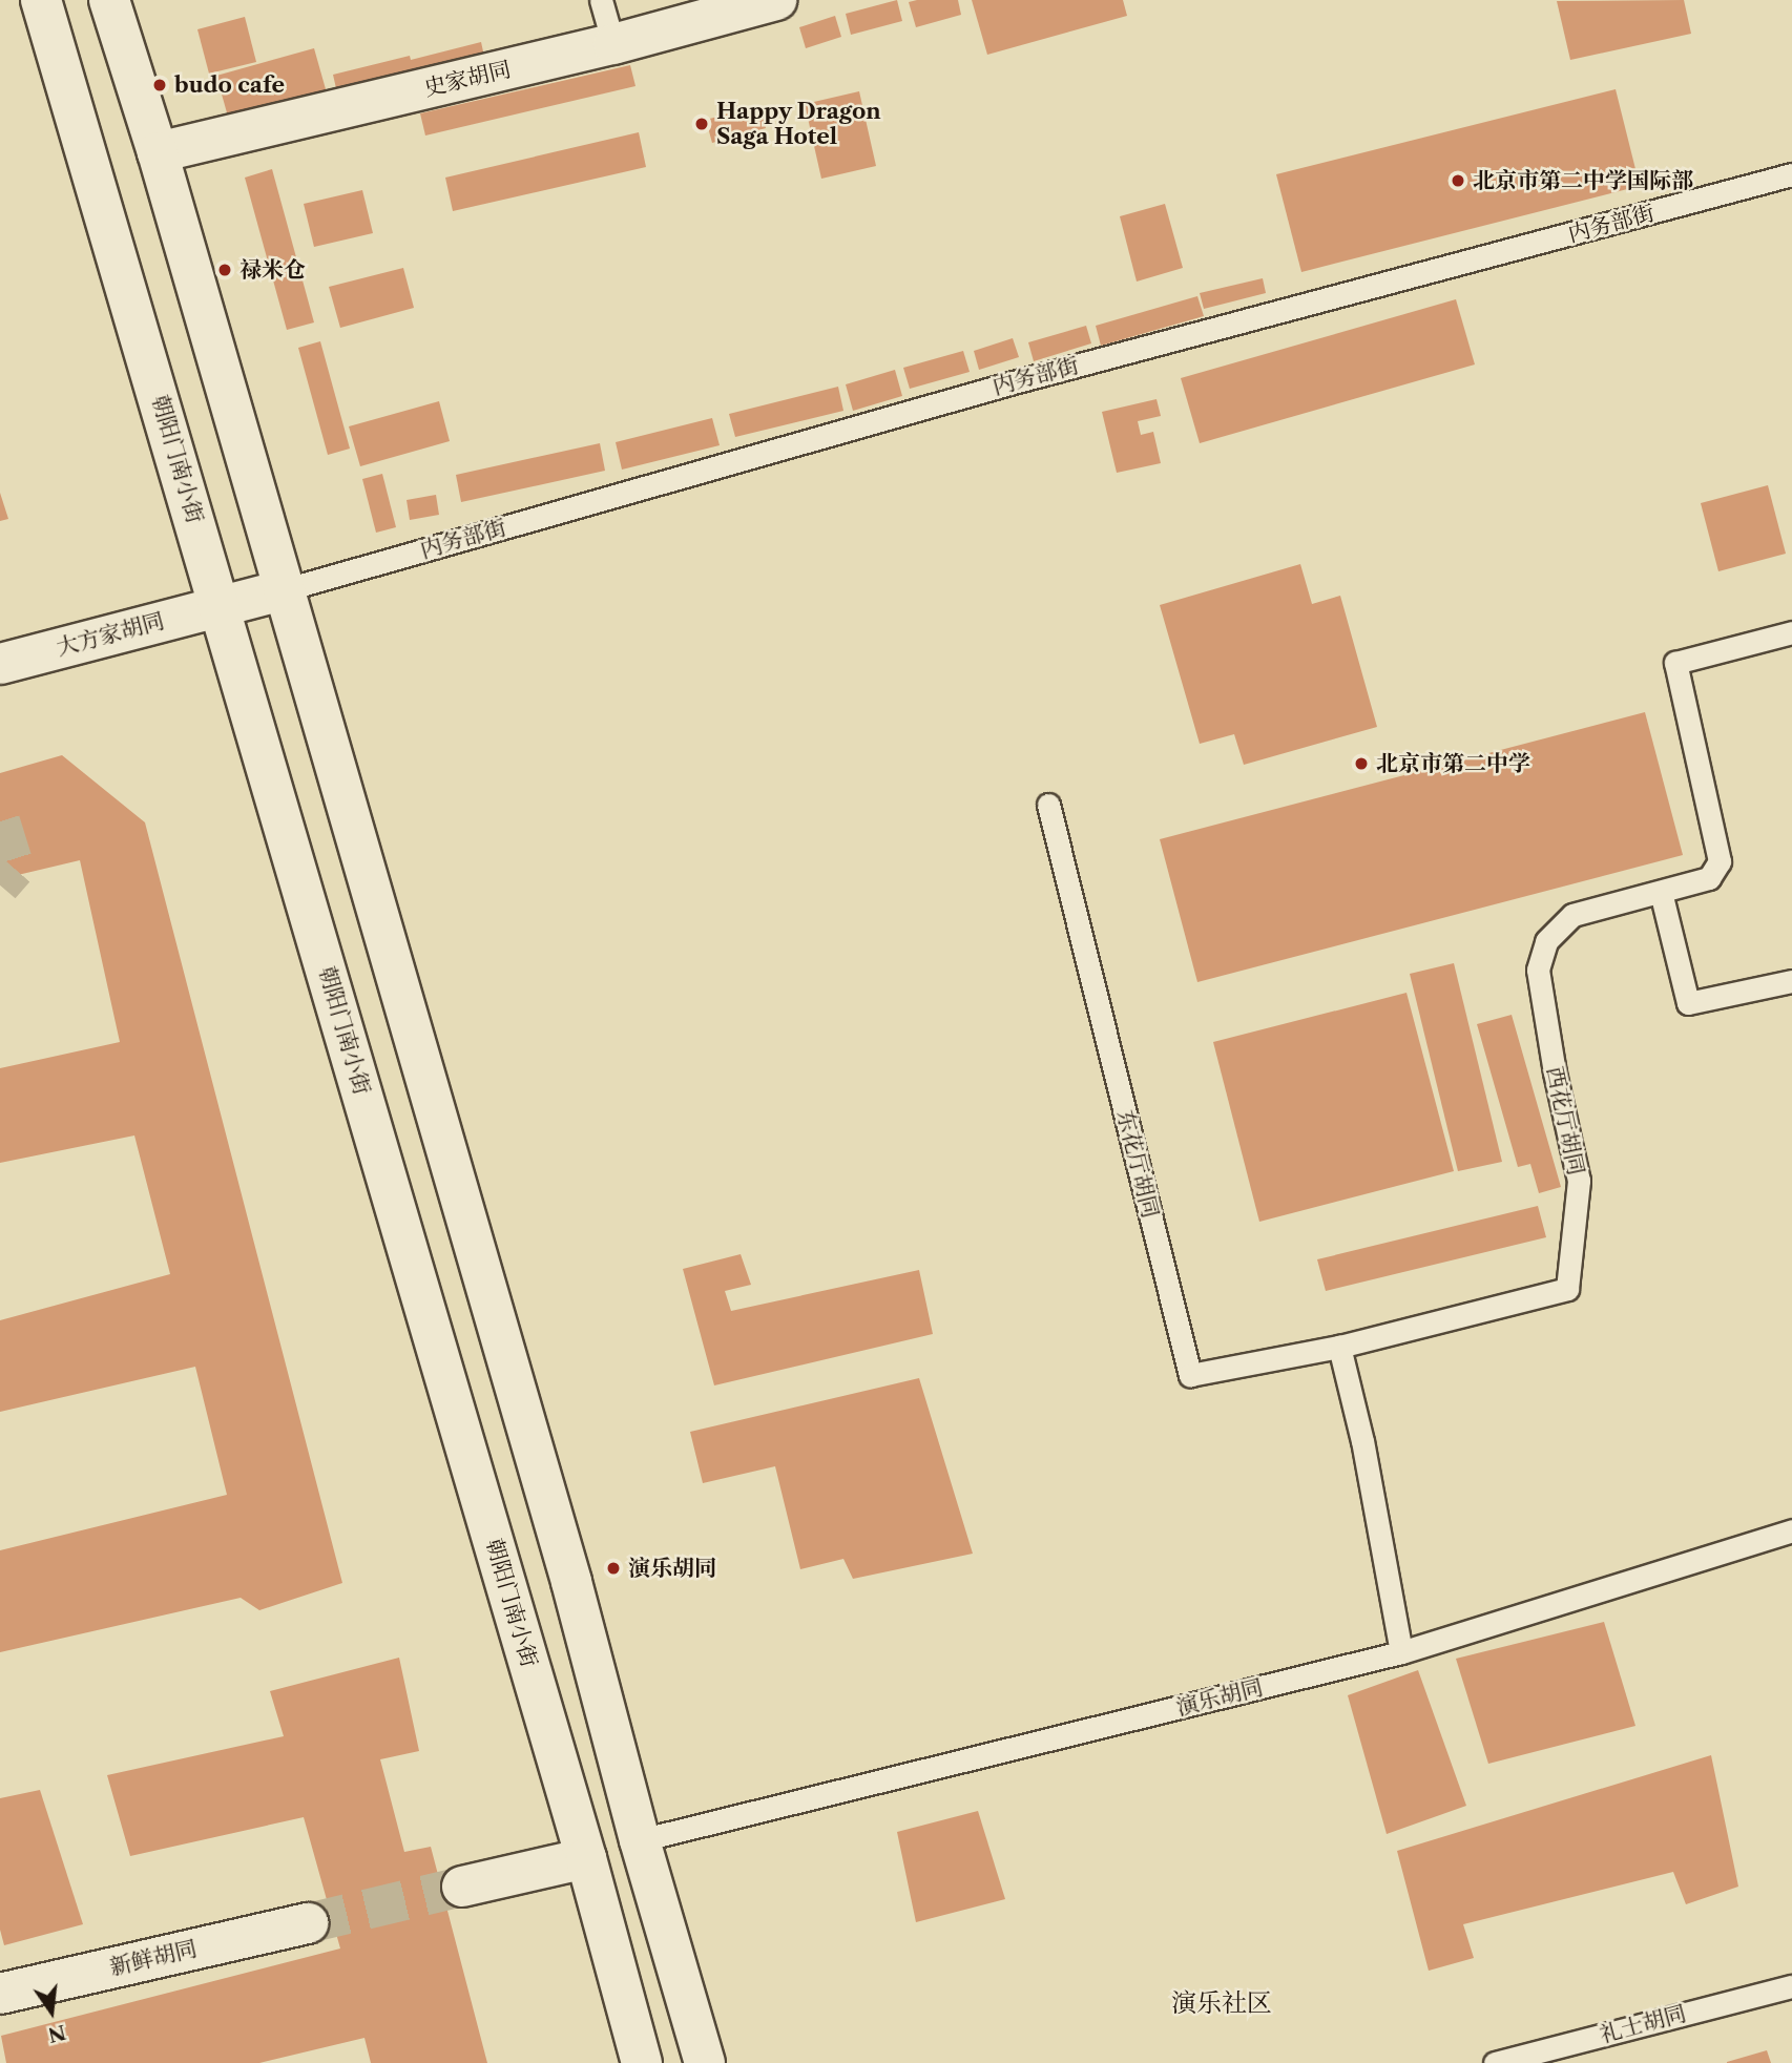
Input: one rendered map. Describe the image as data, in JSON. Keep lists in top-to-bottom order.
{
  "streets": {
    "main road": [
      "史家胡同",
      "朝阳门南小街",
      "大方家胡同",
      "新鲜胡同"
    ],
    "lane": [
      "内务部街",
      "西花厅胡同",
      "东花厅胡同",
      "演乐胡同",
      "礼士胡同"
    ]
  },
  "crossings": [
    ["内务部街", "大方家胡同"],
    ["朝阳门南小街", "大方家胡同"],
    ["西花厅胡同", "东花厅胡同"]
  ],
  "districts": ["演乐社区"],
  "places": [
    "budo cafe",
    "Happy Dragon Saga Hotel",
    "北京市第二中学国际部",
    "禄米仓",
    "北京市第二中学",
    "演乐胡同"
  ],
  "north": "bottom"
}
